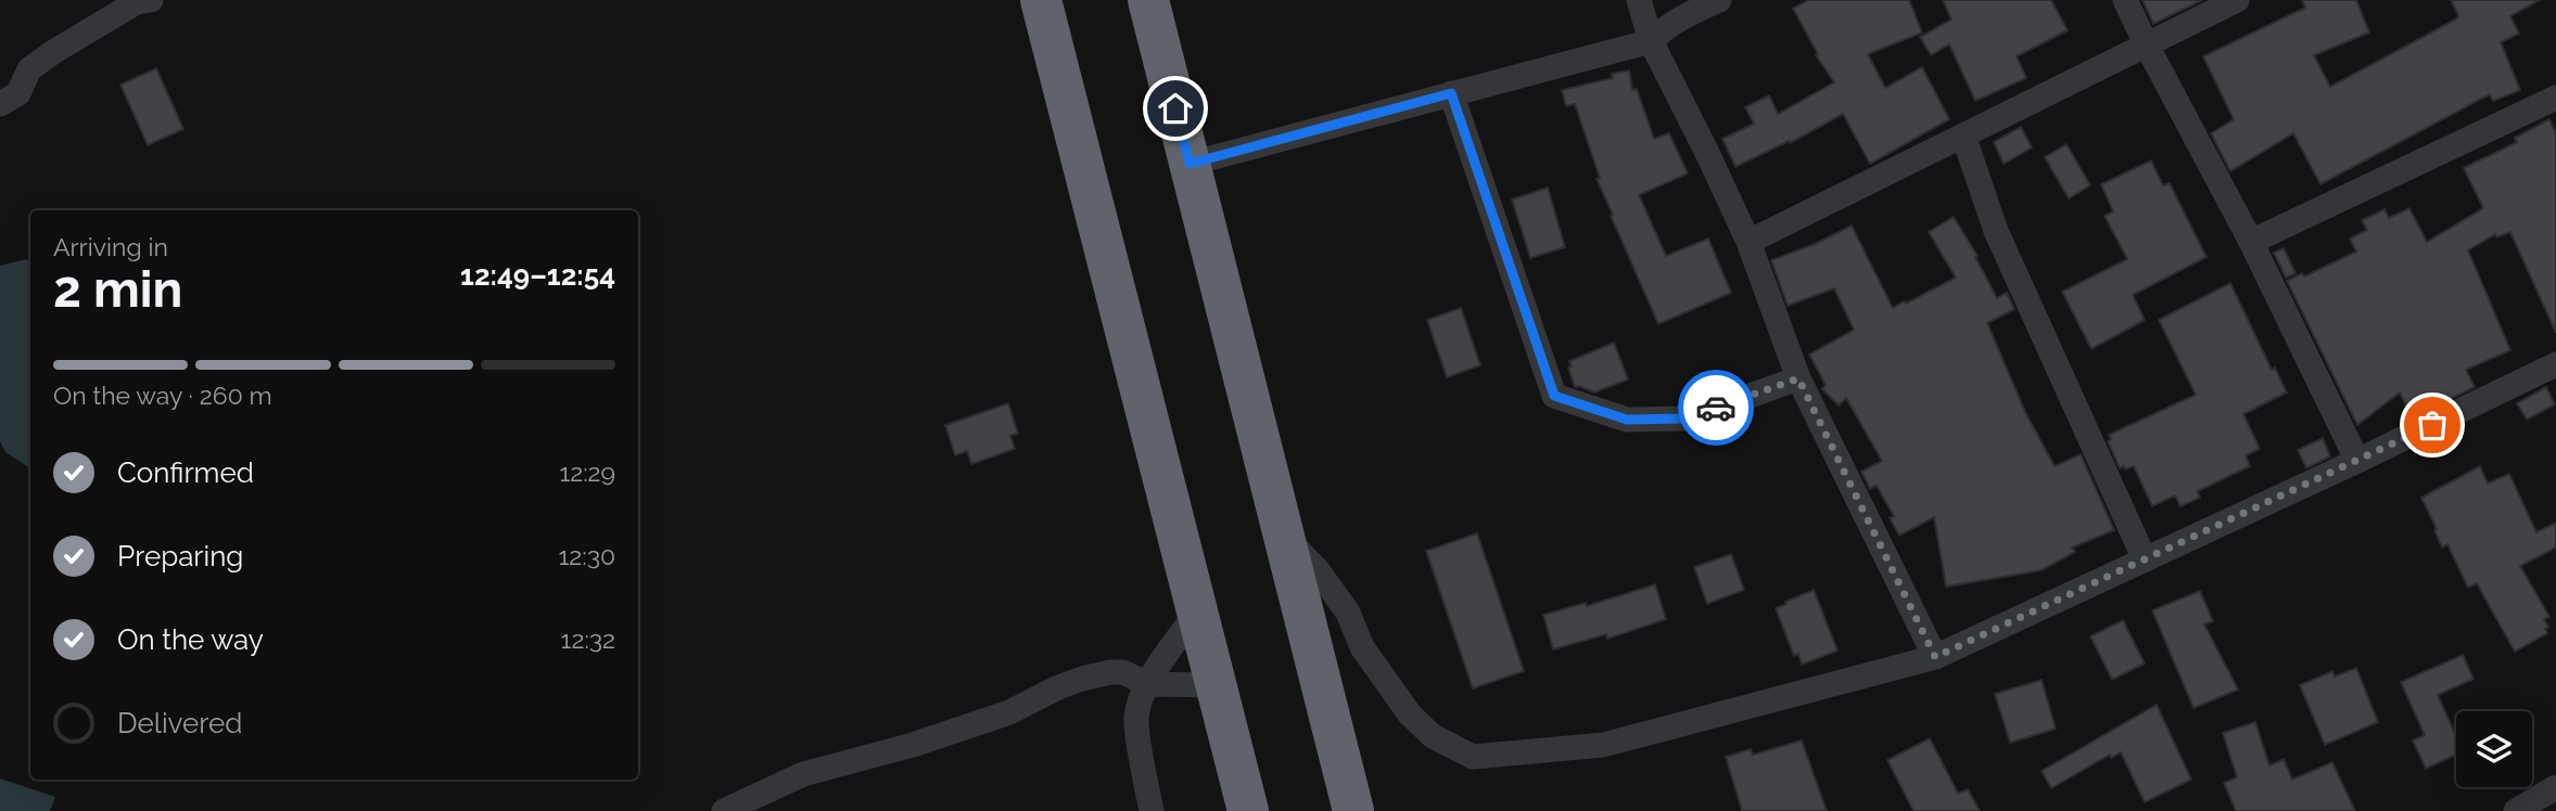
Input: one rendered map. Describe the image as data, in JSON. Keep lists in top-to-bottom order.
{
  "page": {
    "heading": ["2 min", "Arriving in", "12:49–12:54"],
    "bar": "On the way · 260 m",
    "list": [
      ["Confirmed", "12:29"],
      ["Preparing", "12:30"],
      ["On the way", "12:32"],
      "Delivered"
    ]
  }
}
